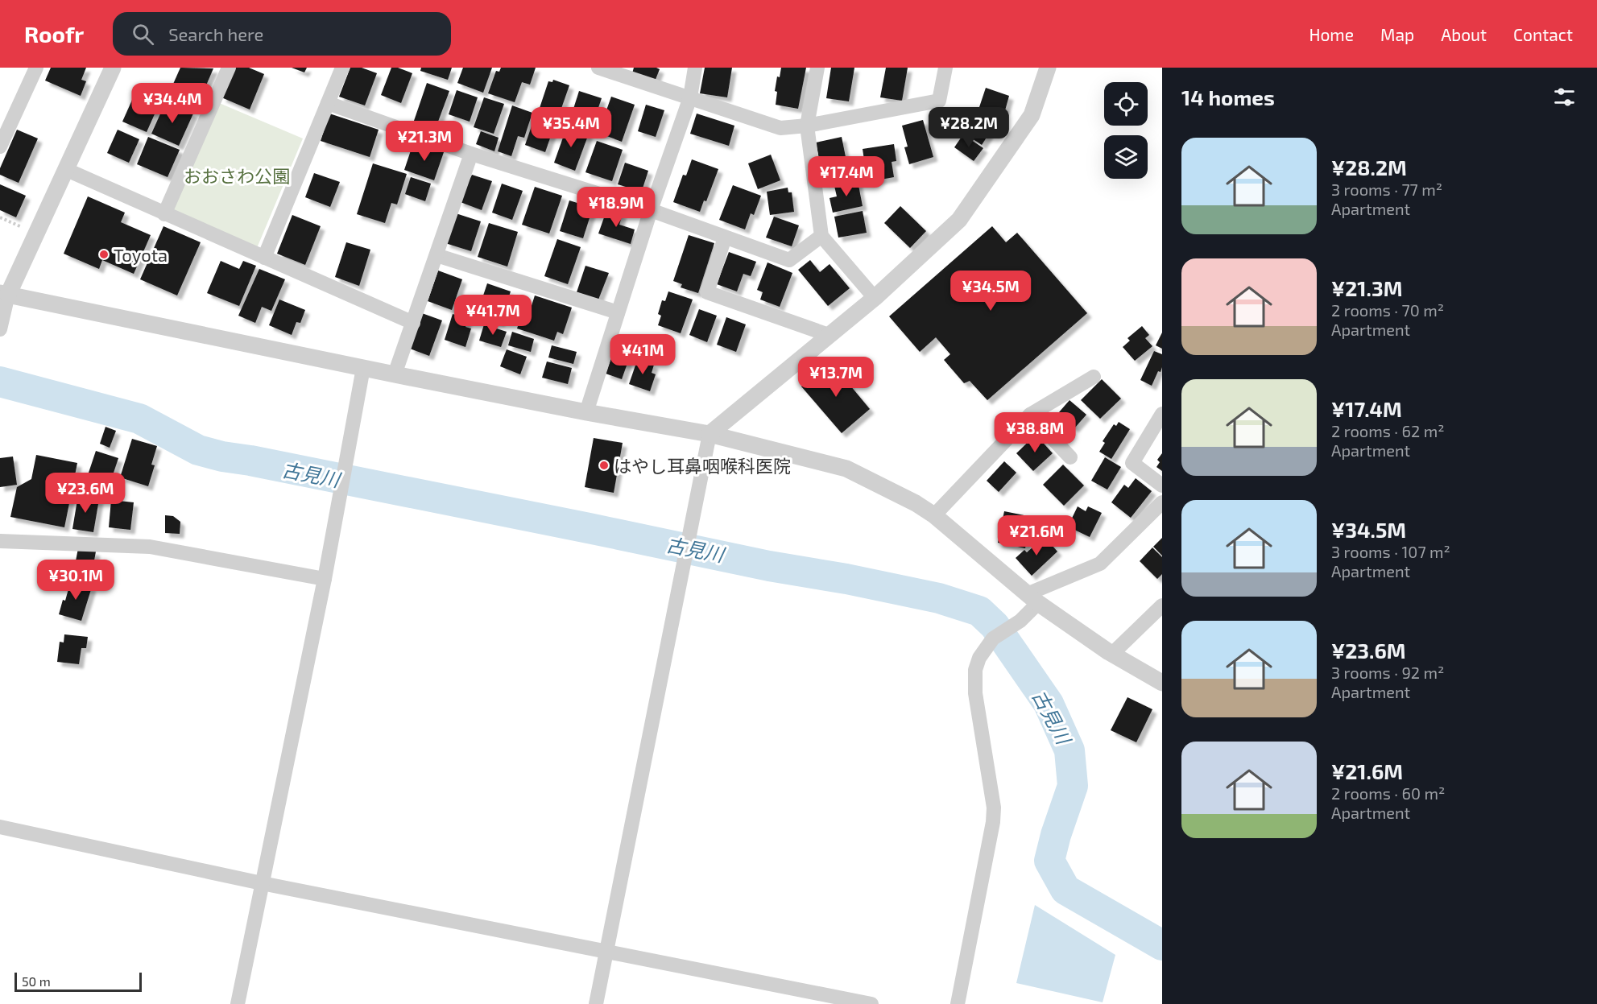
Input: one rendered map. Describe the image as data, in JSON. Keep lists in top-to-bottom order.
{
  "water": ["古見川"],
  "parks": ["おおさわ公園"],
  "places": ["Toyota", "はやし耳鼻咽喉科医院"],
  "scale_bar": "50 m",
  "page": {
    "header": "Roofr",
    "search": "Search here",
    "nav": [
      "Home",
      "Map",
      "About",
      "Contact"
    ],
    "heading": "14 homes",
    "price": [
      "¥34.4M",
      "¥35.4M",
      "¥28.2M",
      "¥21.3M",
      "¥17.4M",
      "¥18.9M",
      "¥34.5M",
      "¥41.7M",
      "¥41M",
      "¥13.7M",
      "¥38.8M",
      "¥23.6M",
      "¥21.6M",
      "¥30.1M"
    ],
    "list": [
      {
        "name": "¥28.2M",
        "note": "3 rooms · 77 m² · Apartment"
      },
      {
        "name": "¥21.3M",
        "note": "2 rooms · 70 m² · Apartment"
      },
      {
        "name": "¥17.4M",
        "note": "2 rooms · 62 m² · Apartment"
      },
      {
        "name": "¥34.5M",
        "note": "3 rooms · 107 m² · Apartment"
      },
      {
        "name": "¥23.6M",
        "note": "3 rooms · 92 m² · Apartment"
      },
      {
        "name": "¥21.6M",
        "note": "2 rooms · 60 m² · Apartment"
      }
    ],
    "scale": "50 m"
  }
}
